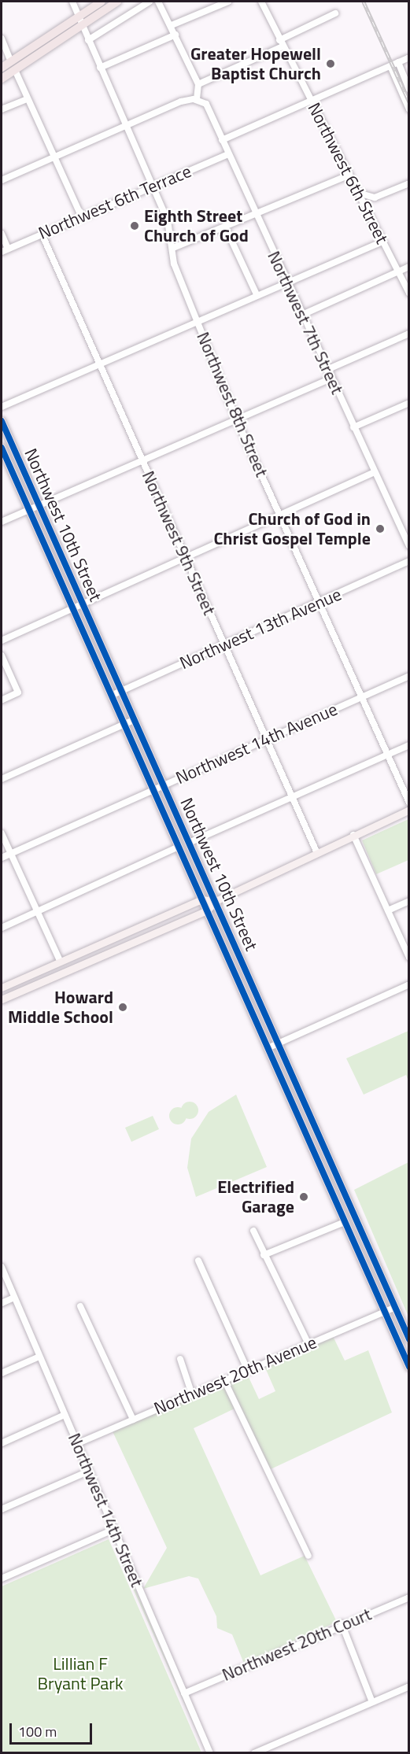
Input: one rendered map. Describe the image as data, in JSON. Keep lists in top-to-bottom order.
{
  "streets": {
    "highway": ["Northwest 10th Street"],
    "street": [
      "Northwest 6th Street",
      "Northwest 6th Terrace",
      "Northwest 7th Street",
      "Northwest 8th Street",
      "Northwest 9th Street",
      "Northwest 13th Avenue",
      "Northwest 14th Avenue",
      "Northwest 20th Avenue",
      "Northwest 14th Street",
      "Northwest 20th Court"
    ]
  },
  "crossings": [
    ["Northwest 6th Terrace", "Northwest 7th Street"],
    ["Northwest 6th Terrace", "Northwest 8th Street"],
    ["Northwest 6th Terrace", "Northwest 9th Street"],
    ["Northwest 8th Street", "Northwest 13th Avenue"],
    ["Northwest 8th Street", "Northwest 14th Avenue"],
    ["Northwest 10th Street", "Northwest 13th Avenue"],
    ["Northwest 10th Street", "Northwest 14th Avenue"],
    ["Northwest 10th Street", "Northwest 20th Avenue"],
    ["Northwest 9th Street", "Northwest 13th Avenue"],
    ["Northwest 9th Street", "Northwest 14th Avenue"],
    ["Northwest 20th Avenue", "Northwest 14th Street"],
    ["Northwest 14th Street", "Northwest 20th Court"]
  ],
  "parks": ["Lillian F Bryant Park"],
  "places": [
    "Greater Hopewell Baptist Church",
    "Eighth Street Church of God",
    "Church of God in Christ Gospel Temple",
    "Howard Middle School",
    "Electrified Garage"
  ],
  "scale_bar": "100 m"
}
